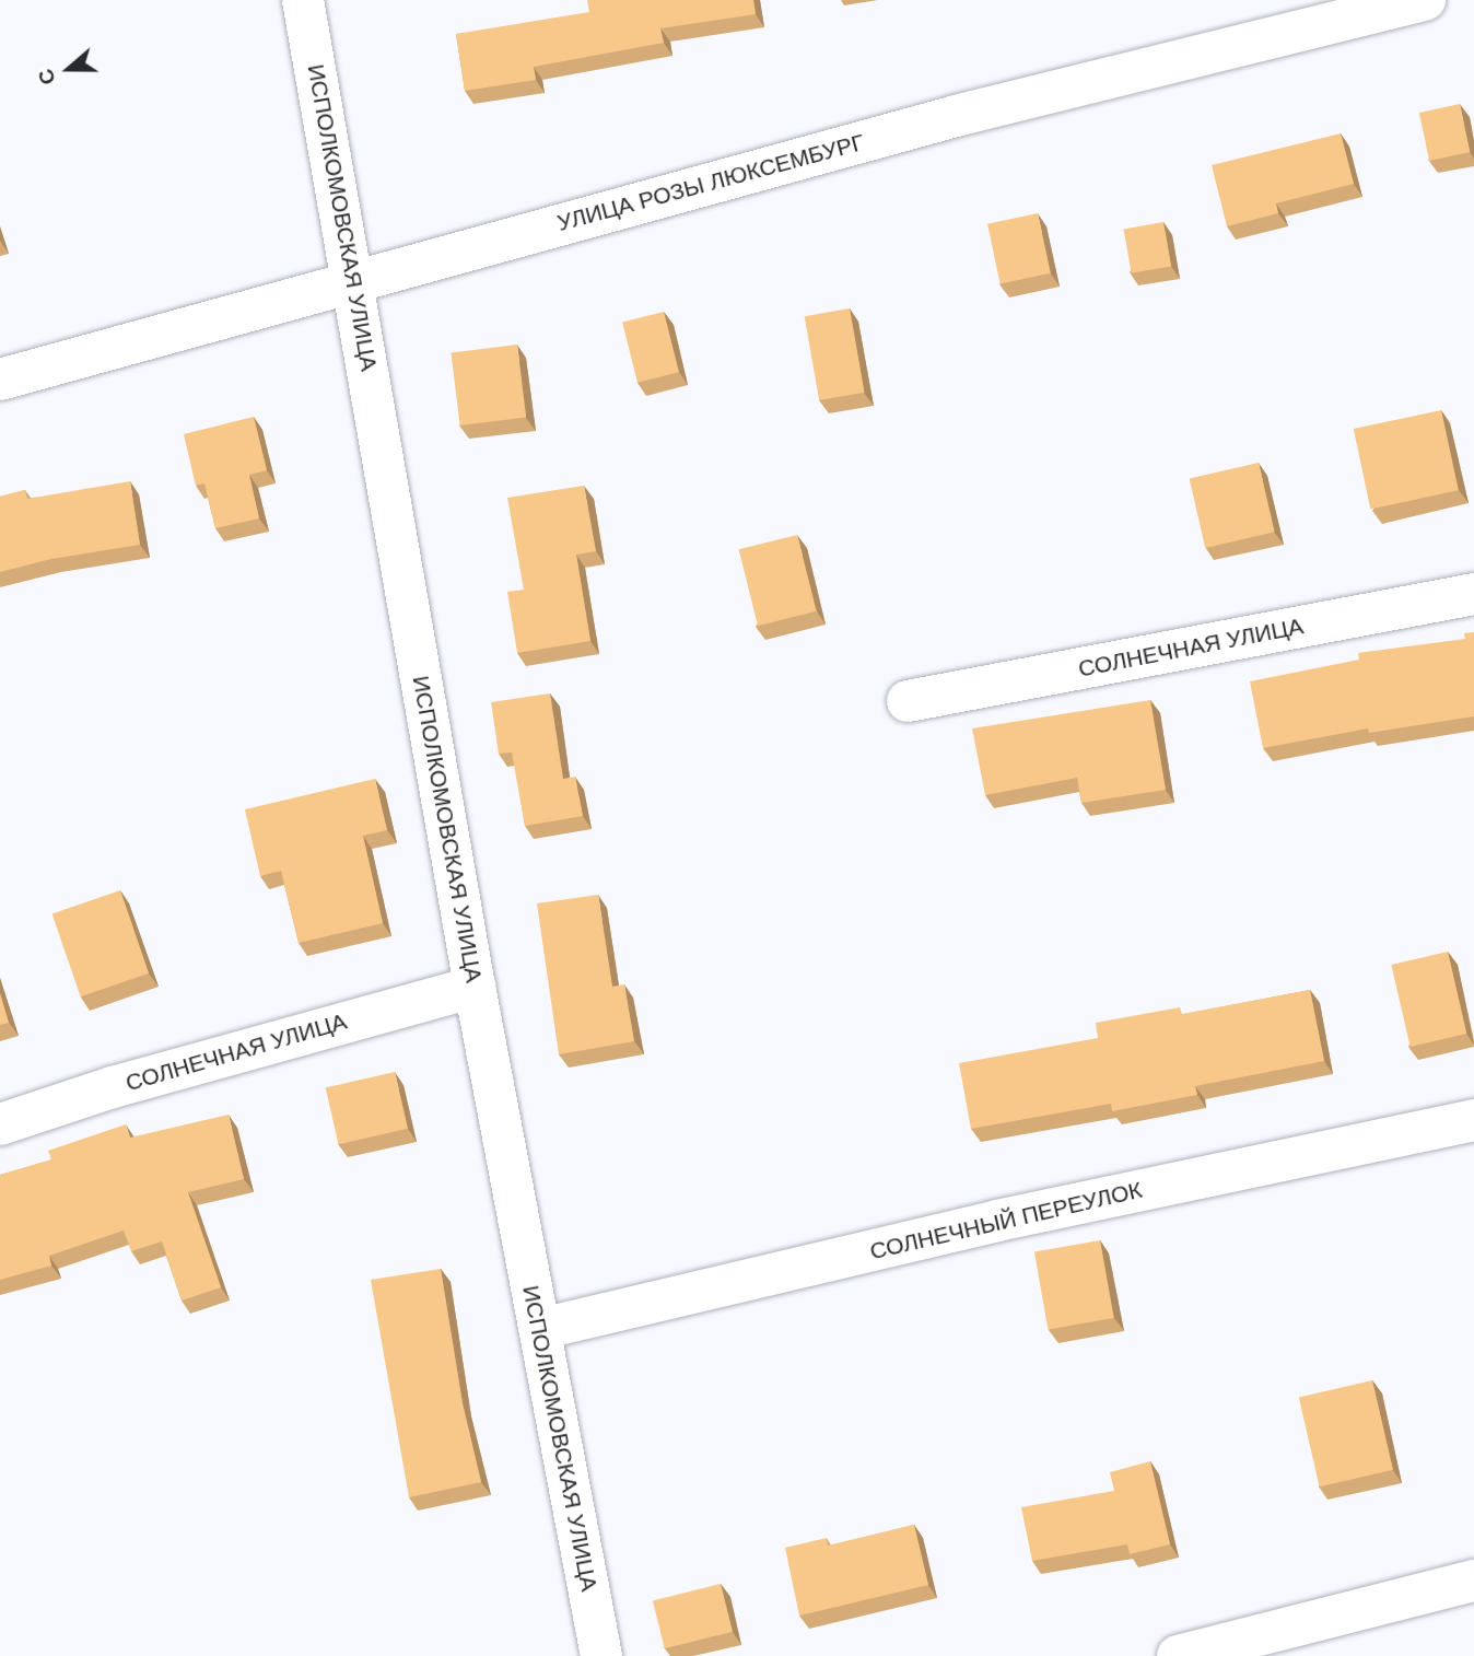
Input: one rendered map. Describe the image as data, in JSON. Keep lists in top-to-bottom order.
{
  "streets": {
    "street": [
      "УЛИЦА РОЗЫ ЛЮКСЕМБУРГ",
      "ИСПОЛКОМОВСКАЯ УЛИЦА",
      "СОЛНЕЧНАЯ УЛИЦА",
      "СОЛНЕЧНЫЙ ПЕРЕУЛОК"
    ]
  },
  "crossings": [
    ["УЛИЦА РОЗЫ ЛЮКСЕМБУРГ", "ИСПОЛКОМОВСКАЯ УЛИЦА"],
    ["ИСПОЛКОМОВСКАЯ УЛИЦА", "СОЛНЕЧНАЯ УЛИЦА"],
    ["ИСПОЛКОМОВСКАЯ УЛИЦА", "СОЛНЕЧНЫЙ ПЕРЕУЛОК"]
  ],
  "north": "left"
}
